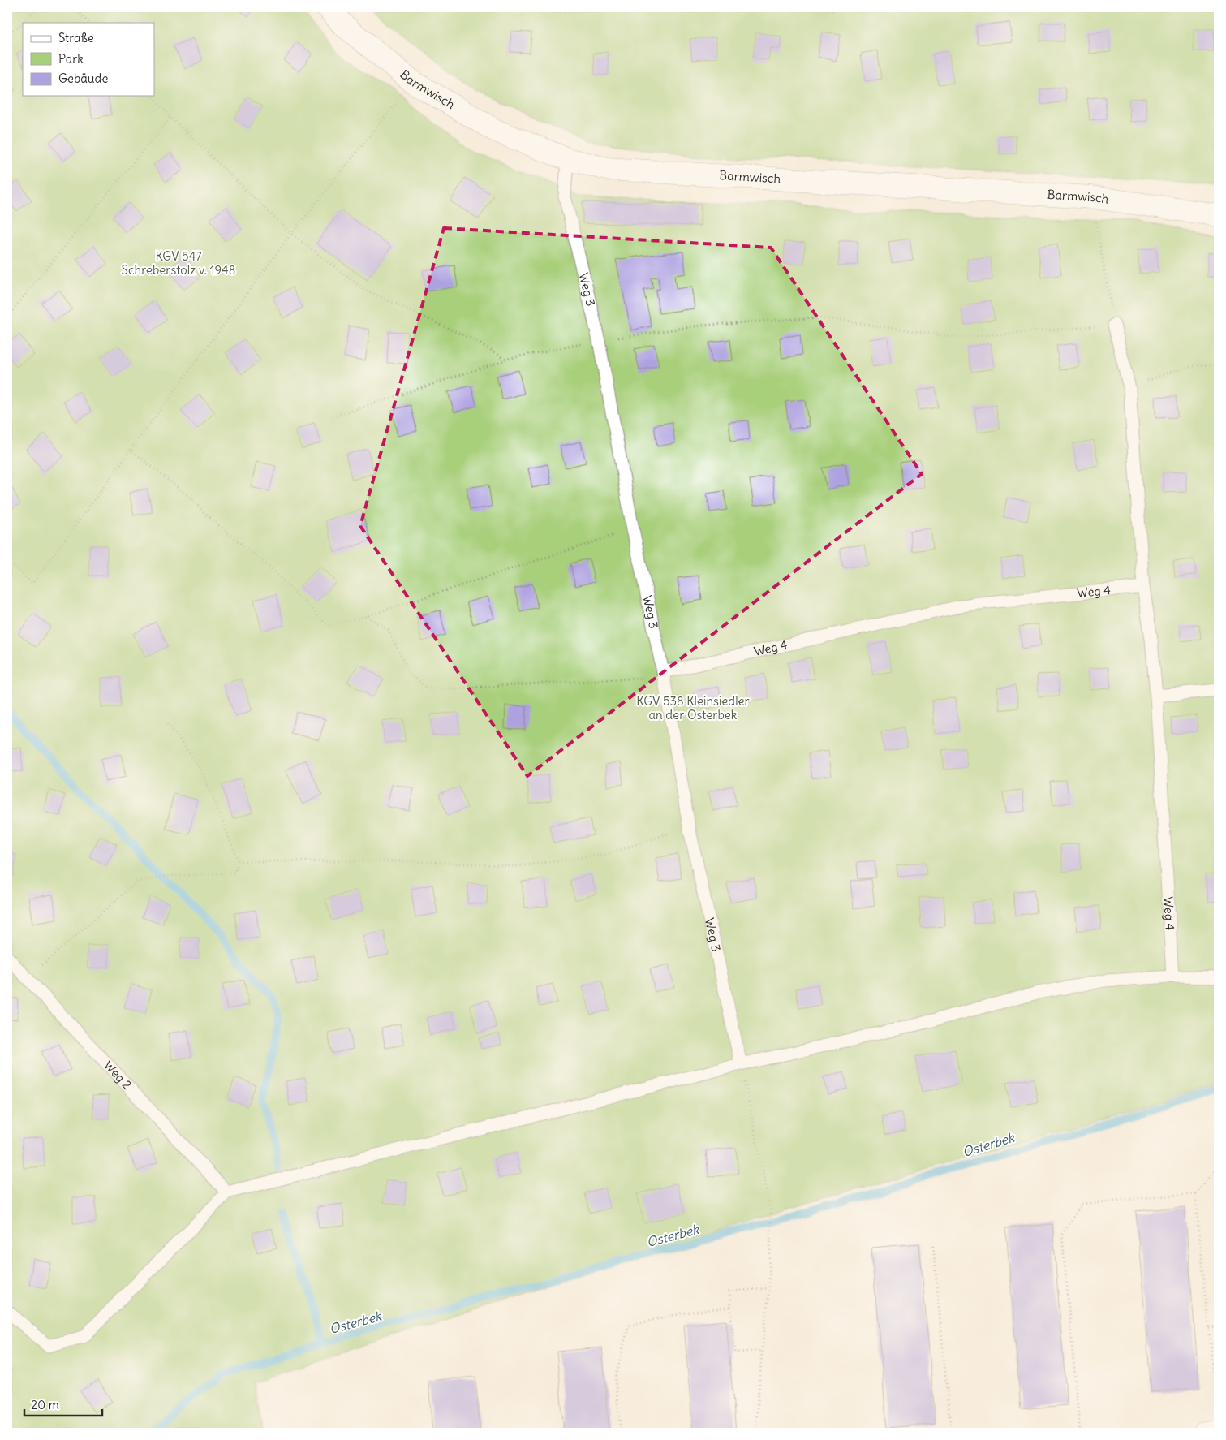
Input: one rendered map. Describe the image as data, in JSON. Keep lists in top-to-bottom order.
{
  "streets": {
    "street": ["Barmwisch"],
    "lane": ["Weg 3", "Weg 4", "Weg 2"]
  },
  "crossings": [
    ["Barmwisch", "Weg 3"],
    ["Weg 3", "Weg 4"]
  ],
  "water": ["Osterbek"],
  "parks": ["KGV 547 Schreberstolz v. 1948", "KGV 538 Kleinsiedler an der Osterbek"],
  "legend": ["Straße", "Park", "Gebäude"],
  "scale_bar": "20 m"
}
